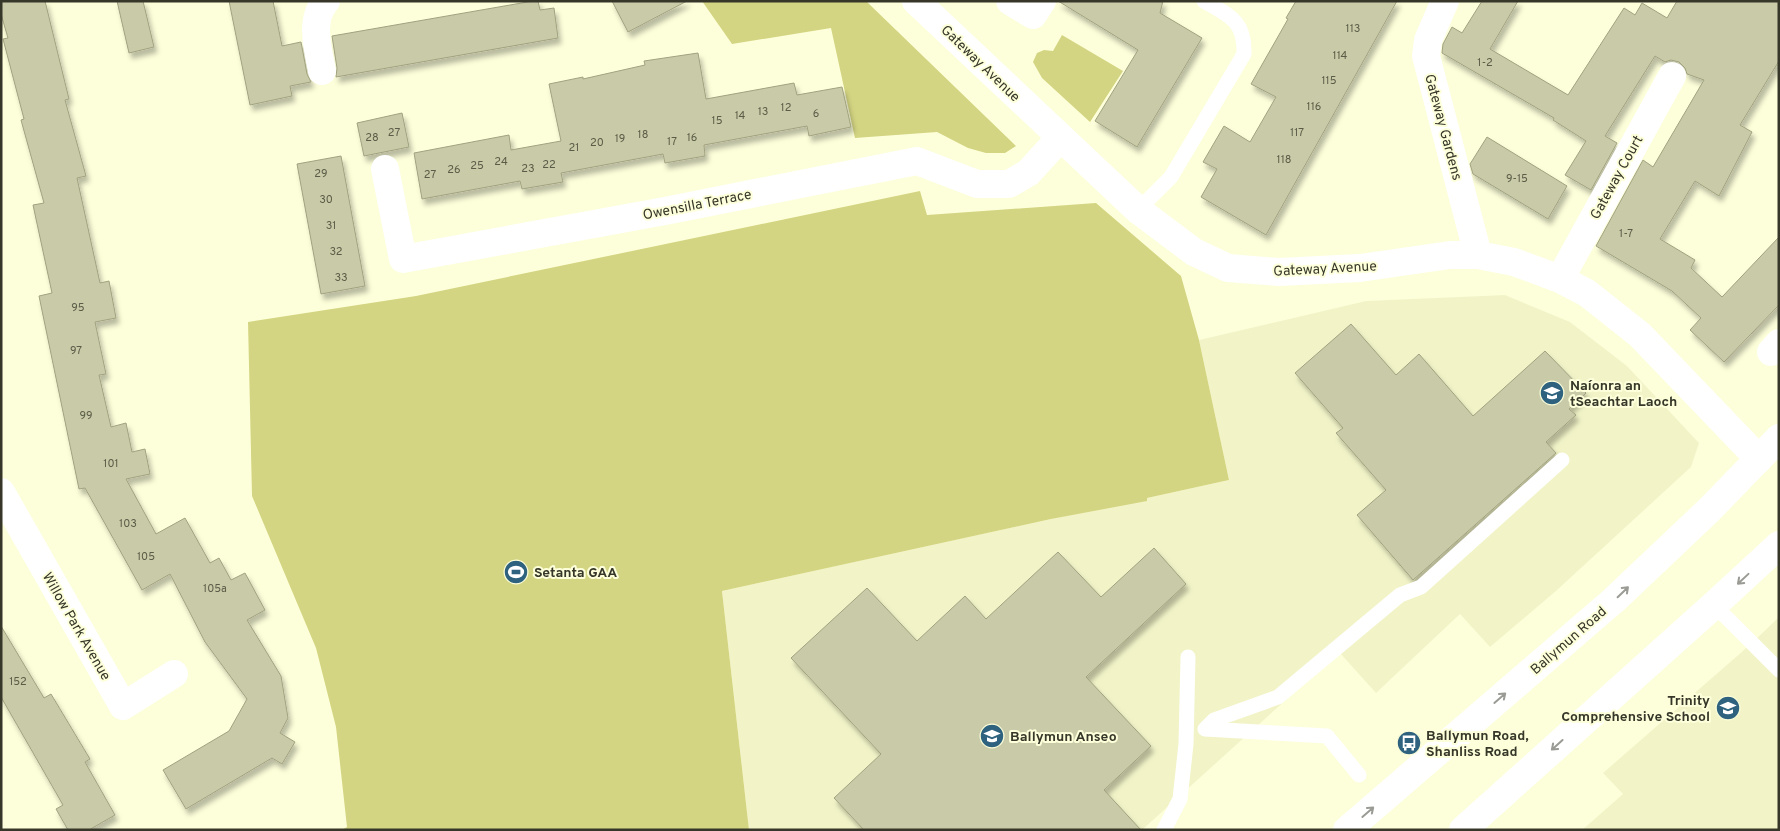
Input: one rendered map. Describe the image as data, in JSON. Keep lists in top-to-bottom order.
{
  "streets": {
    "street": [
      "Gateway Avenue",
      "Gateway Gardens",
      "Gateway Court",
      "Owensilla Terrace",
      "Willow Park Avenue",
      "Ballymun Road"
    ]
  },
  "crossings": [
    ["Gateway Avenue", "Gateway Gardens"],
    ["Gateway Avenue", "Gateway Court"],
    ["Gateway Avenue", "Owensilla Terrace"],
    ["Gateway Avenue", "Ballymun Road"]
  ],
  "places": {
    "school or university": ["Naíonra an tSeachtar Laoch", "Trinity Comprehensive School", "Ballymun Anseo"],
    "sports": ["Setanta GAA"],
    "bus stop": ["Ballymun Road, Shanliss Road"]
  },
  "house_numbers": [
    "113",
    "114",
    "1-2",
    "115",
    "116",
    "12",
    "13",
    "6",
    "14",
    "15",
    "27",
    "117",
    "18",
    "28",
    "16",
    "19",
    "17",
    "20",
    "21",
    "118",
    "24",
    "22",
    "25",
    "23",
    "26",
    "29",
    "27",
    "9-15",
    "30",
    "31",
    "1-7",
    "32",
    "33",
    "95",
    "97",
    "99",
    "101",
    "103",
    "105",
    "105a",
    "152"
  ]
}
